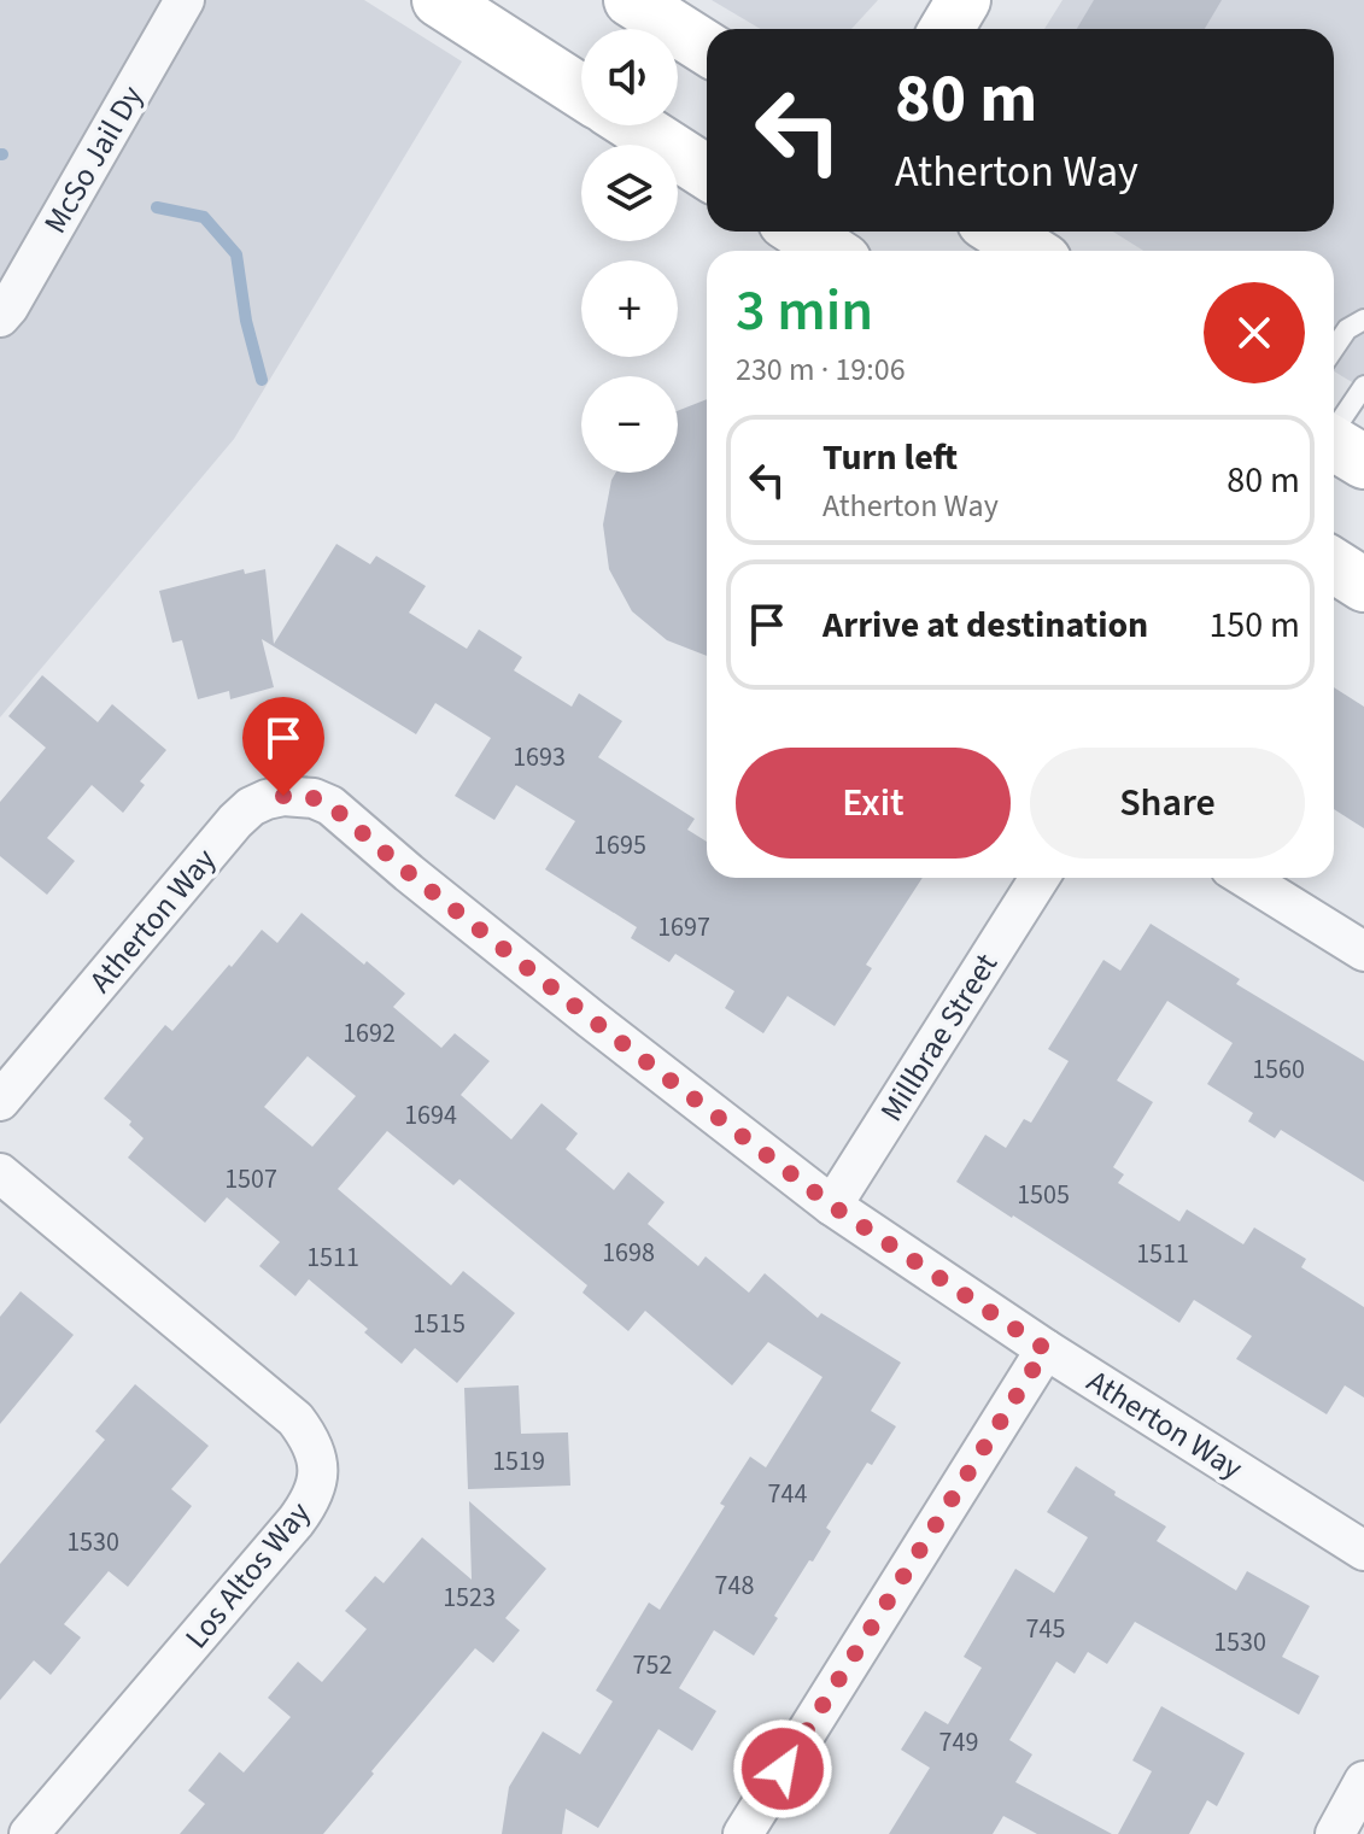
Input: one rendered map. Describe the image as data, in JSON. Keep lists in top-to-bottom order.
{
  "streets": {
    "street": [
      "McSo Jail Dy",
      "Atherton Way",
      "Millbrae Street",
      "Los Altos Way"
    ]
  },
  "crossings": [
    ["Atherton Way", "Millbrae Street"]
  ],
  "house_numbers": [
    "1693",
    "1695",
    "1697",
    "1692",
    "1560",
    "1694",
    "1507",
    "1505",
    "1698",
    "1511",
    "1511",
    "1515",
    "1519",
    "744",
    "1530",
    "748",
    "1523",
    "745",
    "1530",
    "752",
    "749"
  ],
  "page": {
    "map_buttons": ["+", "−"],
    "turn": ["80 m", "Atherton Way"],
    "heading": ["3 min", "230 m · 19:06"],
    "list": [
      {
        "name": "Turn left",
        "note": "Atherton Way",
        "value": "80 m"
      },
      {
        "name": "Arrive at destination",
        "value": "150 m"
      }
    ],
    "buttons": ["Exit", "Share"]
  }
}
